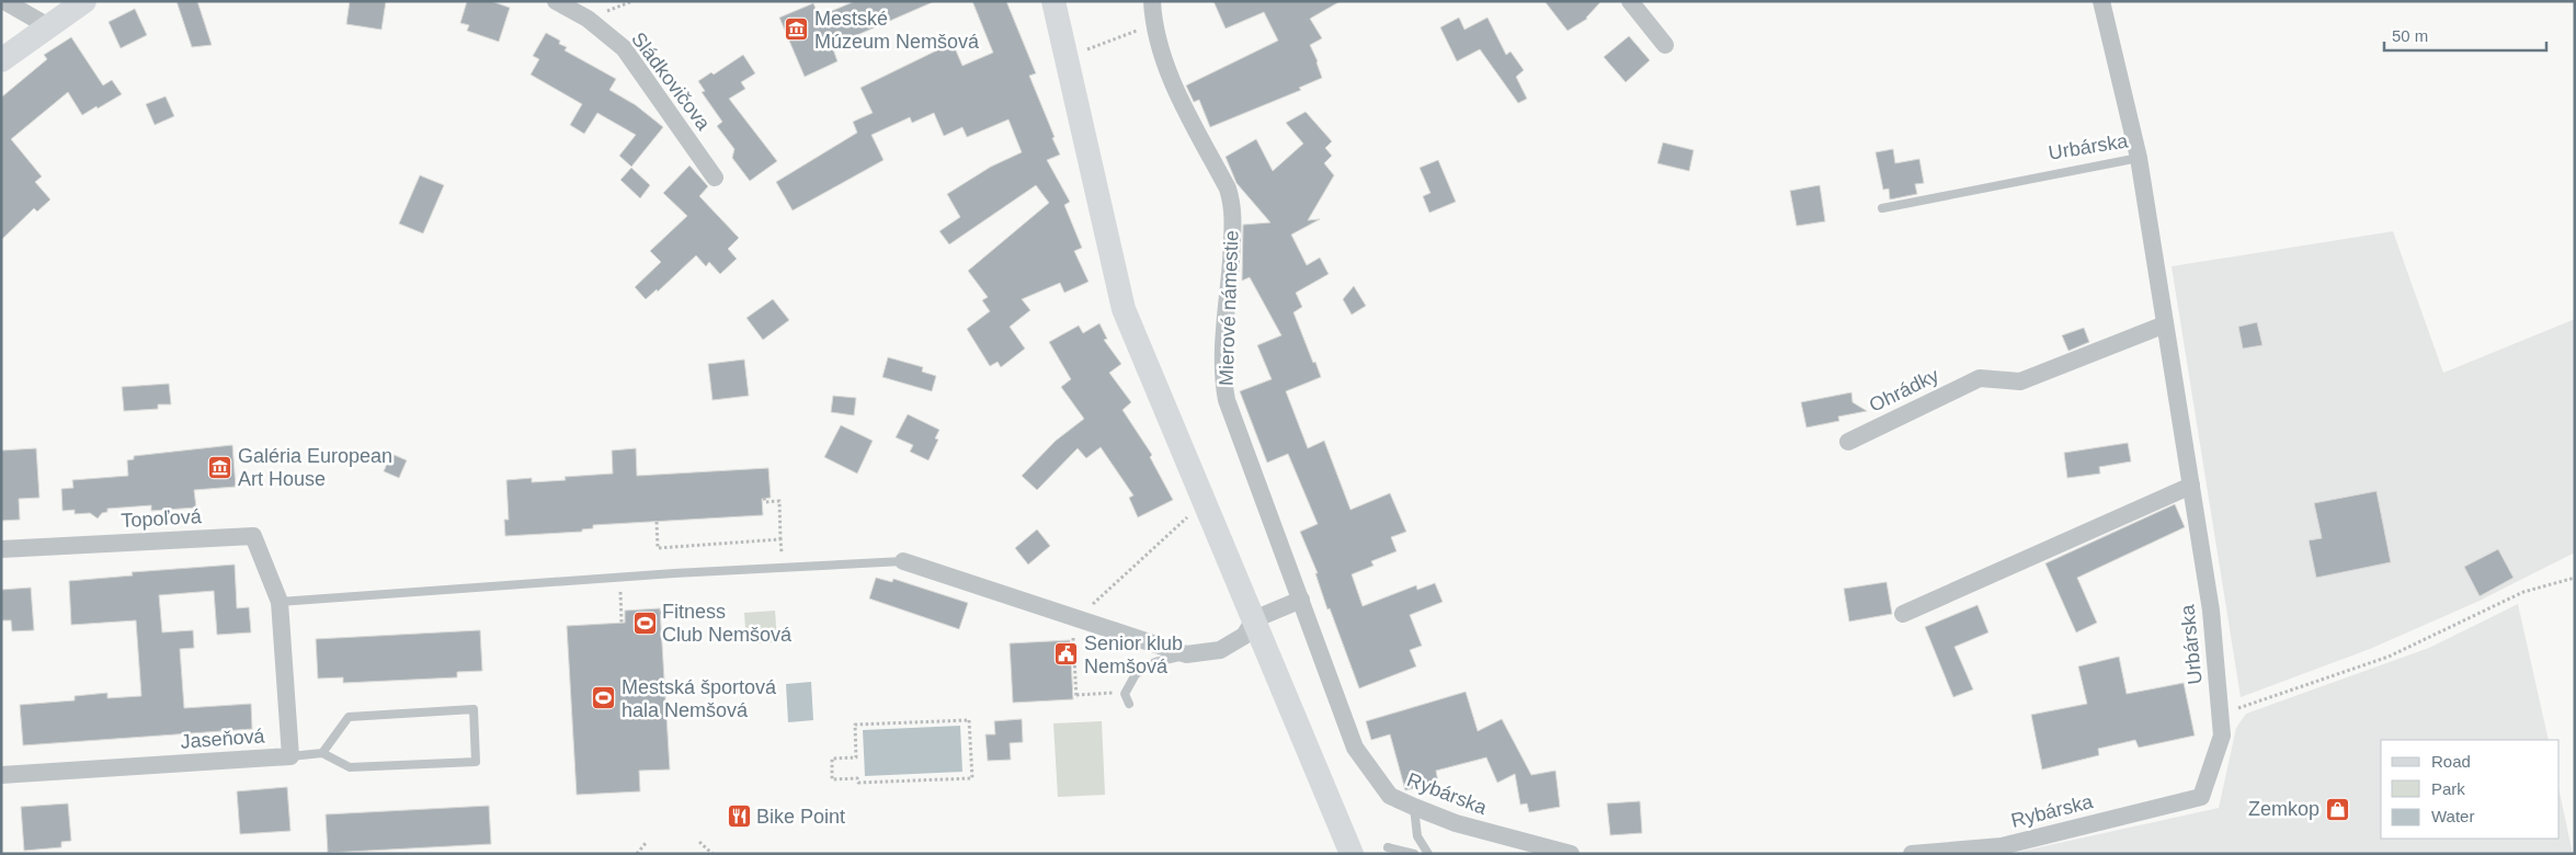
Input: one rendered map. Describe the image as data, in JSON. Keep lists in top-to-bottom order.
{
  "streets": {
    "street": [
      "Sládkovičova",
      "Urbárska",
      "Mierové námestie",
      "Ohrádky",
      "Topoľová",
      "Jaseňová",
      "Rybárska"
    ]
  },
  "crossings": [
    ["Urbárska", "Ohrádky"],
    ["Urbárska", "Rybárska"],
    ["Mierové námestie", "Rybárska"],
    ["Topoľová", "Jaseňová"]
  ],
  "places": {
    "museum": ["Mestské Múzeum Nemšová", "Galéria European Art House"],
    "sports": ["Fitness Club Nemšová", "Mestská športová hala Nemšová"],
    "public building": ["Senior klub Nemšová"],
    "shop": ["Zemkop"],
    "restaurant": ["Bike Point"]
  },
  "legend": ["Road", "Park", "Water"],
  "scale_bar": "50 m"
}
